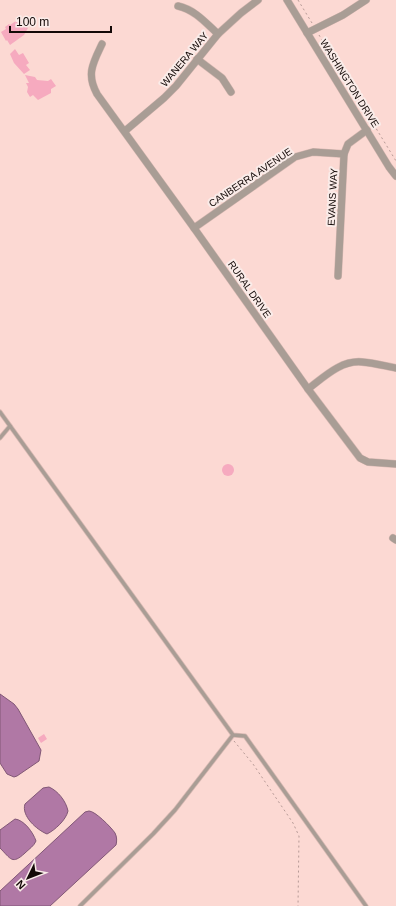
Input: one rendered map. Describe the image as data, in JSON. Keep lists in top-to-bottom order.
{
  "streets": {
    "street": [
      "WANERA WAY",
      "WASHINGTON DRIVE",
      "CANBERRA AVENUE",
      "EVANS WAY",
      "RURAL DRIVE"
    ]
  },
  "crossings": [
    ["WANERA WAY", "RURAL DRIVE"],
    ["CANBERRA AVENUE", "EVANS WAY"],
    ["CANBERRA AVENUE", "RURAL DRIVE"]
  ],
  "scale_bar": "100 m",
  "north": "bottom left"
}
